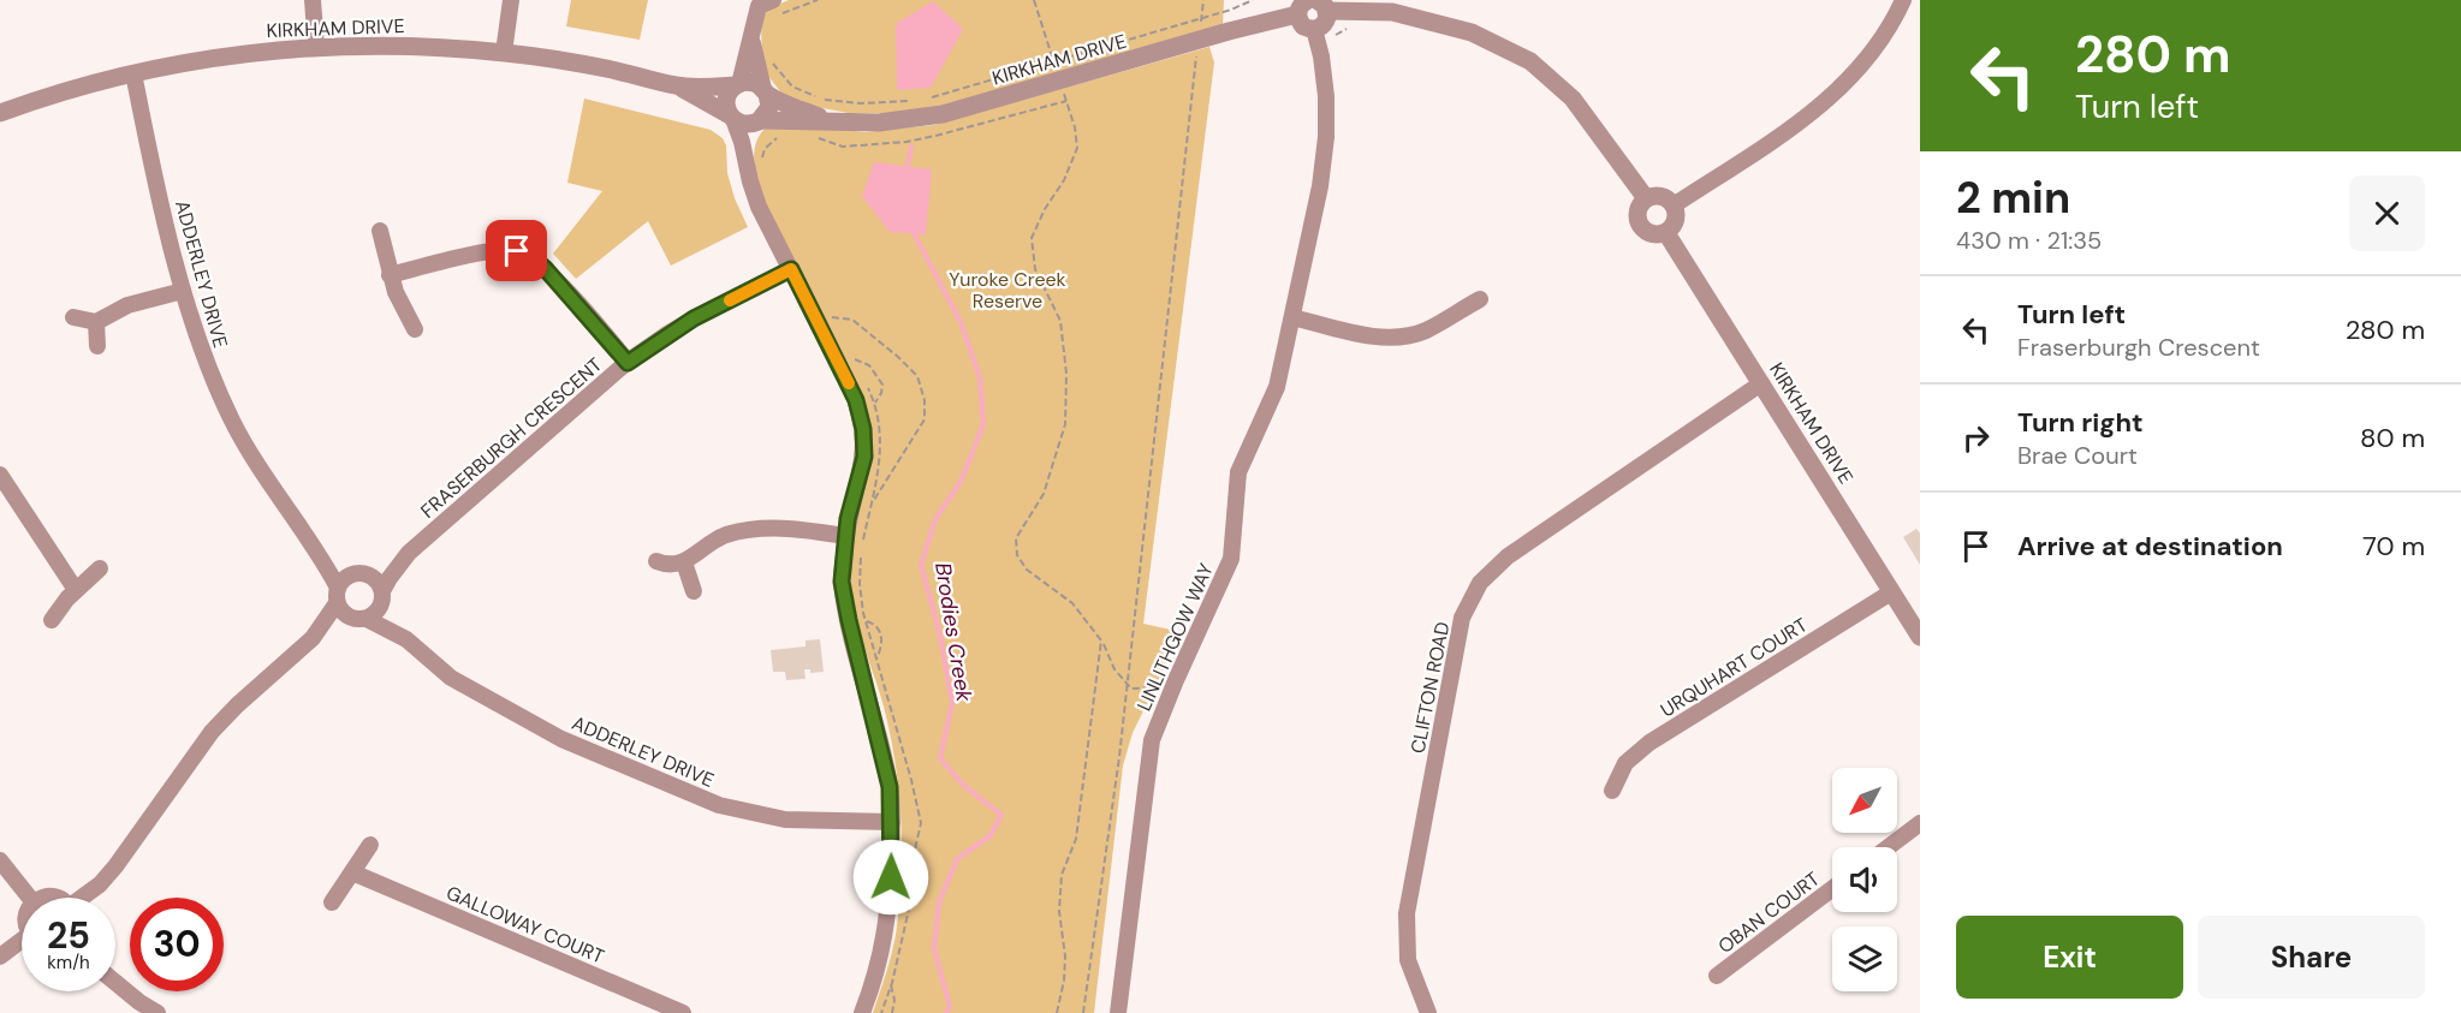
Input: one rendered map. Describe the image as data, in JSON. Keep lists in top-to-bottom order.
{
  "streets": {
    "street": [
      "KIRKHAM DRIVE",
      "ADDERLEY DRIVE",
      "FRASERBURGH CRESCENT",
      "LINLITHGOW WAY",
      "URQUHART COURT",
      "CLIFTON ROAD",
      "OBAN COURT",
      "GALLOWAY COURT"
    ]
  },
  "crossings": [
    ["KIRKHAM DRIVE", "ADDERLEY DRIVE"],
    ["KIRKHAM DRIVE", "URQUHART COURT"],
    ["KIRKHAM DRIVE", "CLIFTON ROAD"],
    ["ADDERLEY DRIVE", "FRASERBURGH CRESCENT"]
  ],
  "water": ["Brodies Creek"],
  "parks": ["Yuroke Creek Reserve"],
  "north": "bottom left",
  "page": {
    "turn": ["280 m", "Turn left"],
    "heading": ["2 min", "430 m · 21:35"],
    "list": [
      {
        "name": "Turn left",
        "note": "Fraserburgh Crescent",
        "value": "280 m"
      },
      {
        "name": "Turn right",
        "note": "Brae Court",
        "value": "80 m"
      },
      {
        "name": "Arrive at destination",
        "value": "70 m"
      }
    ],
    "speed": "25 km/h",
    "limit": "30",
    "buttons": ["Exit", "Share"]
  }
}
